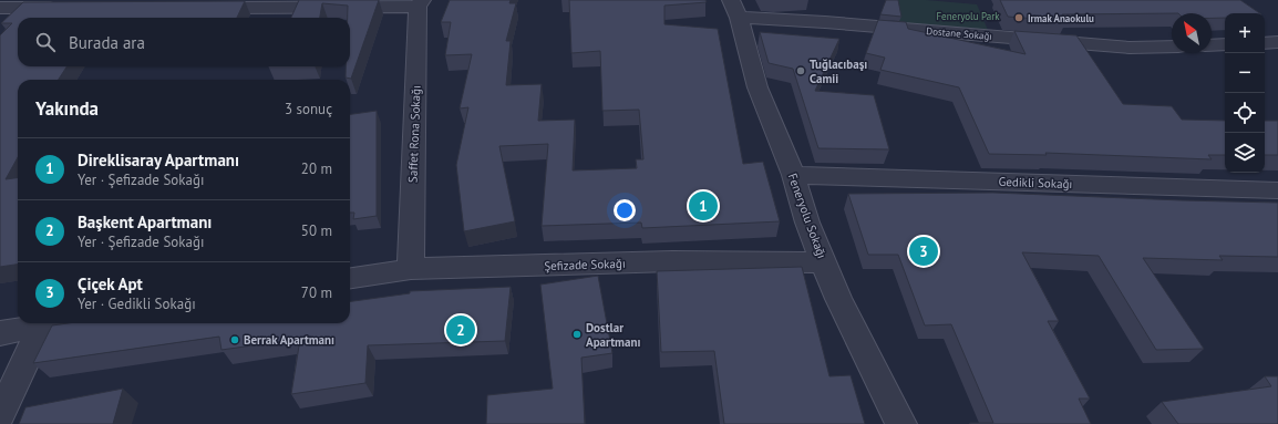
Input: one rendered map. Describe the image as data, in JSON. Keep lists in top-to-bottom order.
{
  "streets": {
    "street": [
      "Dostane Sokağı",
      "Saffet Rona Sokağı",
      "Gedikli Sokağı",
      "Feneryolu Sokağı",
      "Şefizade Sokağı"
    ]
  },
  "crossings": [
    ["Dostane Sokağı", "Feneryolu Sokağı"],
    ["Saffet Rona Sokağı", "Şefizade Sokağı"],
    ["Gedikli Sokağı", "Feneryolu Sokağı"],
    ["Feneryolu Sokağı", "Şefizade Sokağı"]
  ],
  "parks": ["Feneryolu Park"],
  "places": [
    "Irmak Anaokulu",
    "Tuğlacıbaşı Camii",
    "Dostlar Apartmanı",
    "Berrak Apartmanı"
  ],
  "north": "top left",
  "page": {
    "map_buttons": ["+", "−"],
    "search": "Burada ara",
    "heading": ["Yakında", "3 sonuç"],
    "list": [
      {
        "mark": "1",
        "name": "Direklisaray Apartmanı",
        "note": "Yer · Şefizade Sokağı",
        "value": "20 m"
      },
      {
        "mark": "2",
        "name": "Başkent Apartmanı",
        "note": "Yer · Şefizade Sokağı",
        "value": "50 m"
      },
      {
        "mark": "3",
        "name": "Çiçek Apt",
        "note": "Yer · Gedikli Sokağı",
        "value": "70 m"
      }
    ],
    "pins": ["1", "3", "2"]
  }
}
